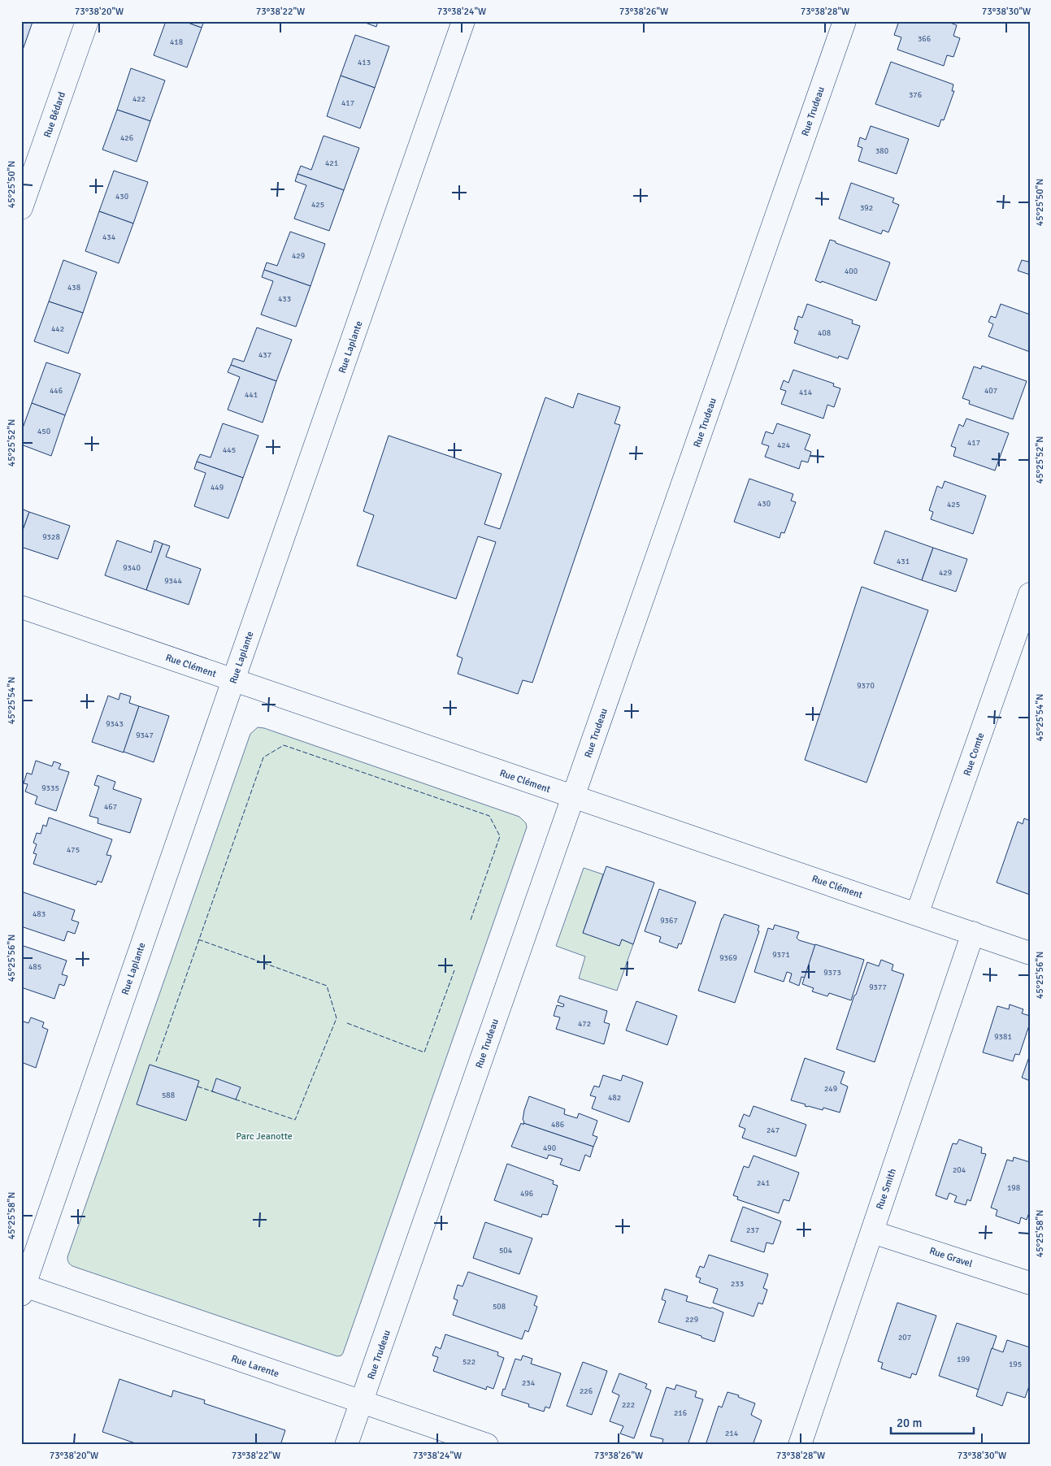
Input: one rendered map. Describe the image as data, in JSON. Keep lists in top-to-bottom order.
{
  "streets": {
    "street": [
      "Rue Trudeau",
      "Rue Bédard",
      "Rue Laplante",
      "Rue Clément",
      "Rue Comte",
      "Rue Smith",
      "Rue Gravel",
      "Rue Larente"
    ]
  },
  "crossings": [
    ["Rue Trudeau", "Rue Clément"],
    ["Rue Trudeau", "Rue Larente"],
    ["Rue Laplante", "Rue Clément"],
    ["Rue Laplante", "Rue Larente"],
    ["Rue Clément", "Rue Comte"],
    ["Rue Clément", "Rue Smith"],
    ["Rue Smith", "Rue Gravel"]
  ],
  "parks": ["Parc Jeanotte"],
  "house_numbers": [
    "366",
    "418",
    "413",
    "376",
    "422",
    "417",
    "426",
    "380",
    "421",
    "430",
    "425",
    "392",
    "434",
    "429",
    "400",
    "438",
    "433",
    "442",
    "408",
    "437",
    "446",
    "407",
    "414",
    "441",
    "450",
    "417",
    "424",
    "445",
    "449",
    "430",
    "425",
    "9328",
    "431",
    "9340",
    "429",
    "9344",
    "9370",
    "9343",
    "9347",
    "9335",
    "467",
    "475",
    "483",
    "9367",
    "9371",
    "9369",
    "485",
    "9373",
    "9377",
    "472",
    "9381",
    "249",
    "588",
    "482",
    "486",
    "247",
    "490",
    "204",
    "241",
    "198",
    "496",
    "237",
    "504",
    "233",
    "508",
    "229",
    "207",
    "199",
    "522",
    "195",
    "234",
    "226",
    "222",
    "216",
    "214"
  ],
  "scale_bar": "20 m",
  "coordinates": [
    "73°38'20\"W",
    "73°38'22\"W",
    "73°38'24\"W",
    "73°38'26\"W",
    "73°38'28\"W",
    "73°38'30\"W",
    "45°25'50\"N",
    "45°25'52\"N",
    "45°25'54\"N",
    "45°25'56\"N",
    "45°25'58\"N"
  ]
}
